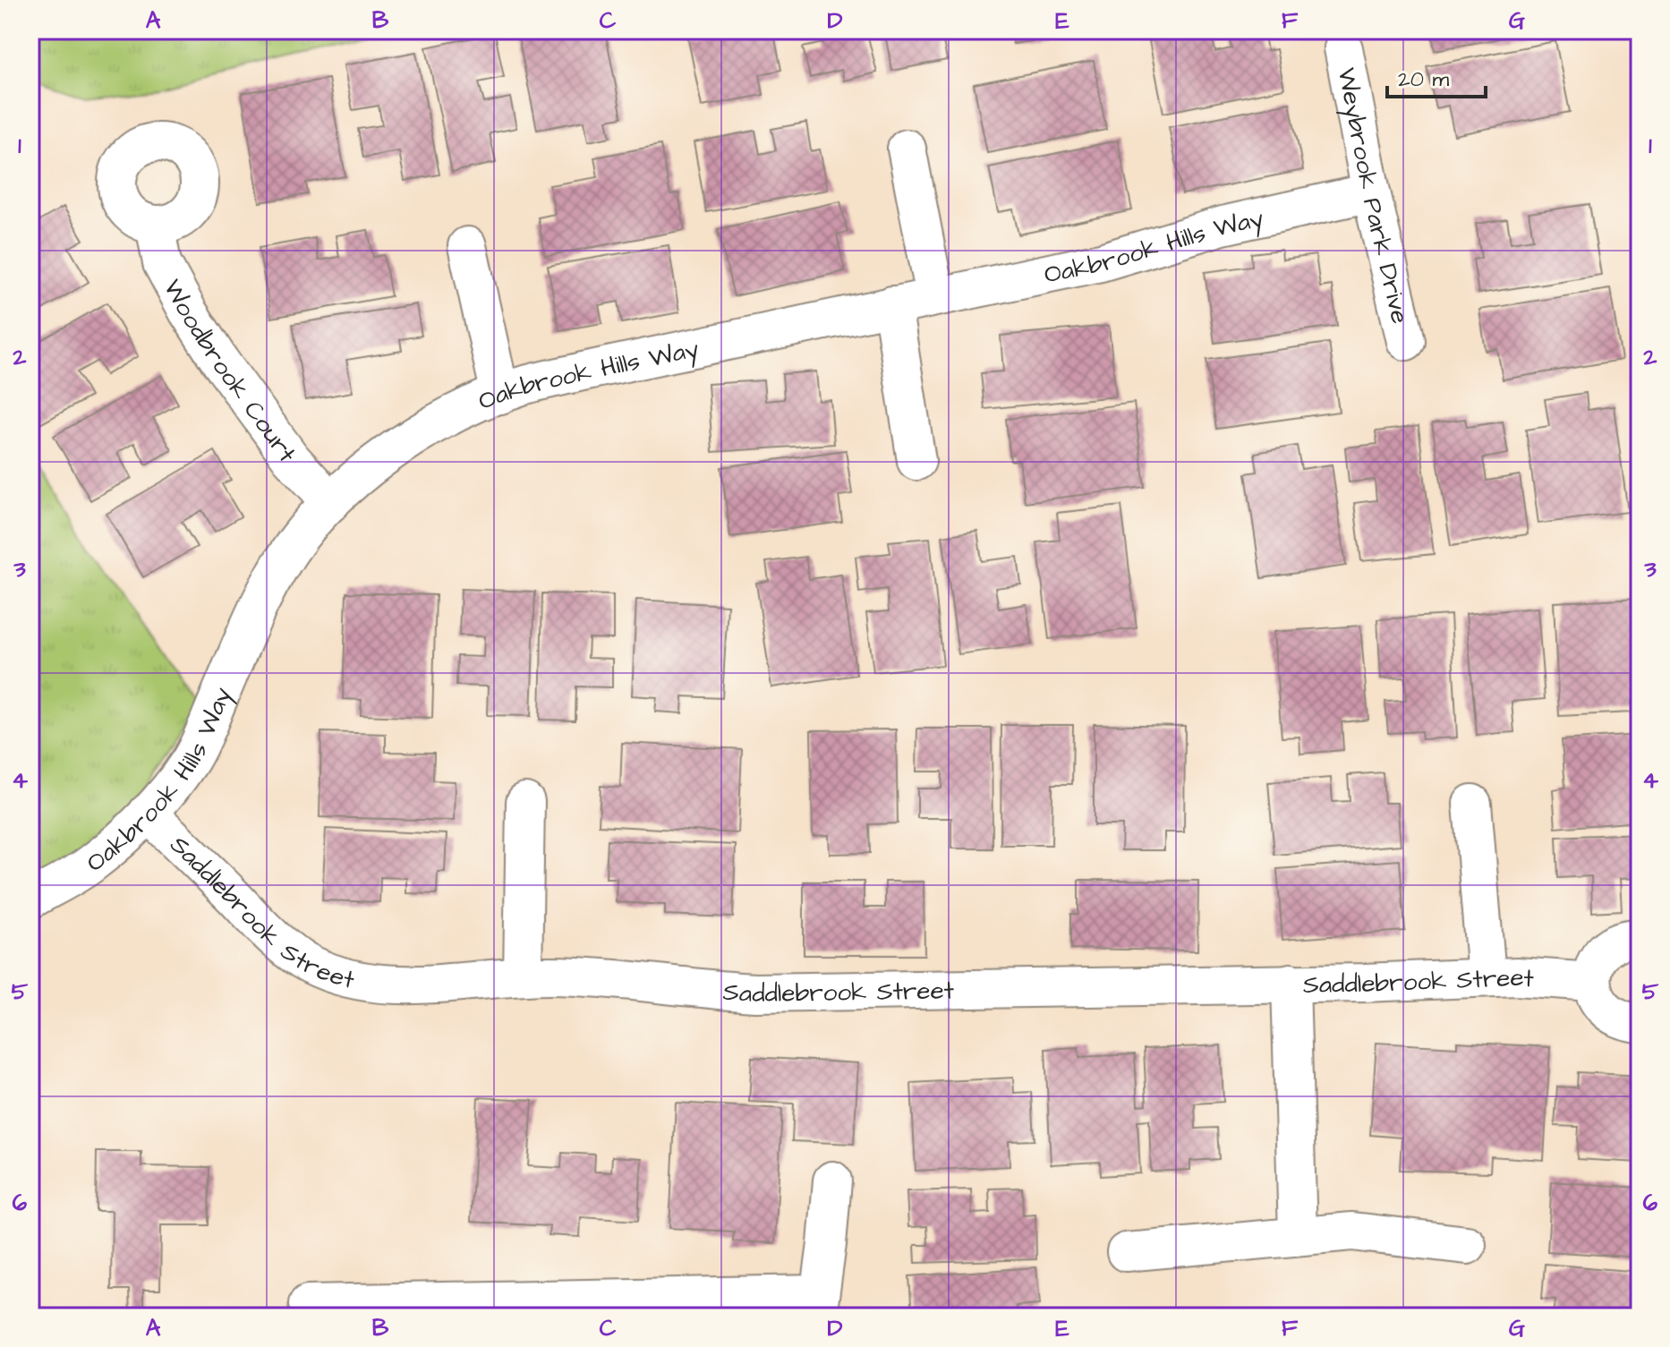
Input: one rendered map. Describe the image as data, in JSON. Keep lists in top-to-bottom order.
{
  "streets": {
    "street": [
      "Weybrook Park Drive",
      "Oakbrook Hills Way",
      "Woodbrook Court",
      "Saddlebrook Street"
    ]
  },
  "crossings": [
    ["Weybrook Park Drive", "Oakbrook Hills Way"],
    ["Oakbrook Hills Way", "Woodbrook Court"],
    ["Oakbrook Hills Way", "Saddlebrook Street"]
  ],
  "scale_bar": "20 m",
  "grid": {
    "columns": [
      "A",
      "B",
      "C",
      "D",
      "E",
      "F",
      "G"
    ],
    "rows": [
      "1",
      "2",
      "3",
      "4",
      "5",
      "6"
    ]
  }
}
